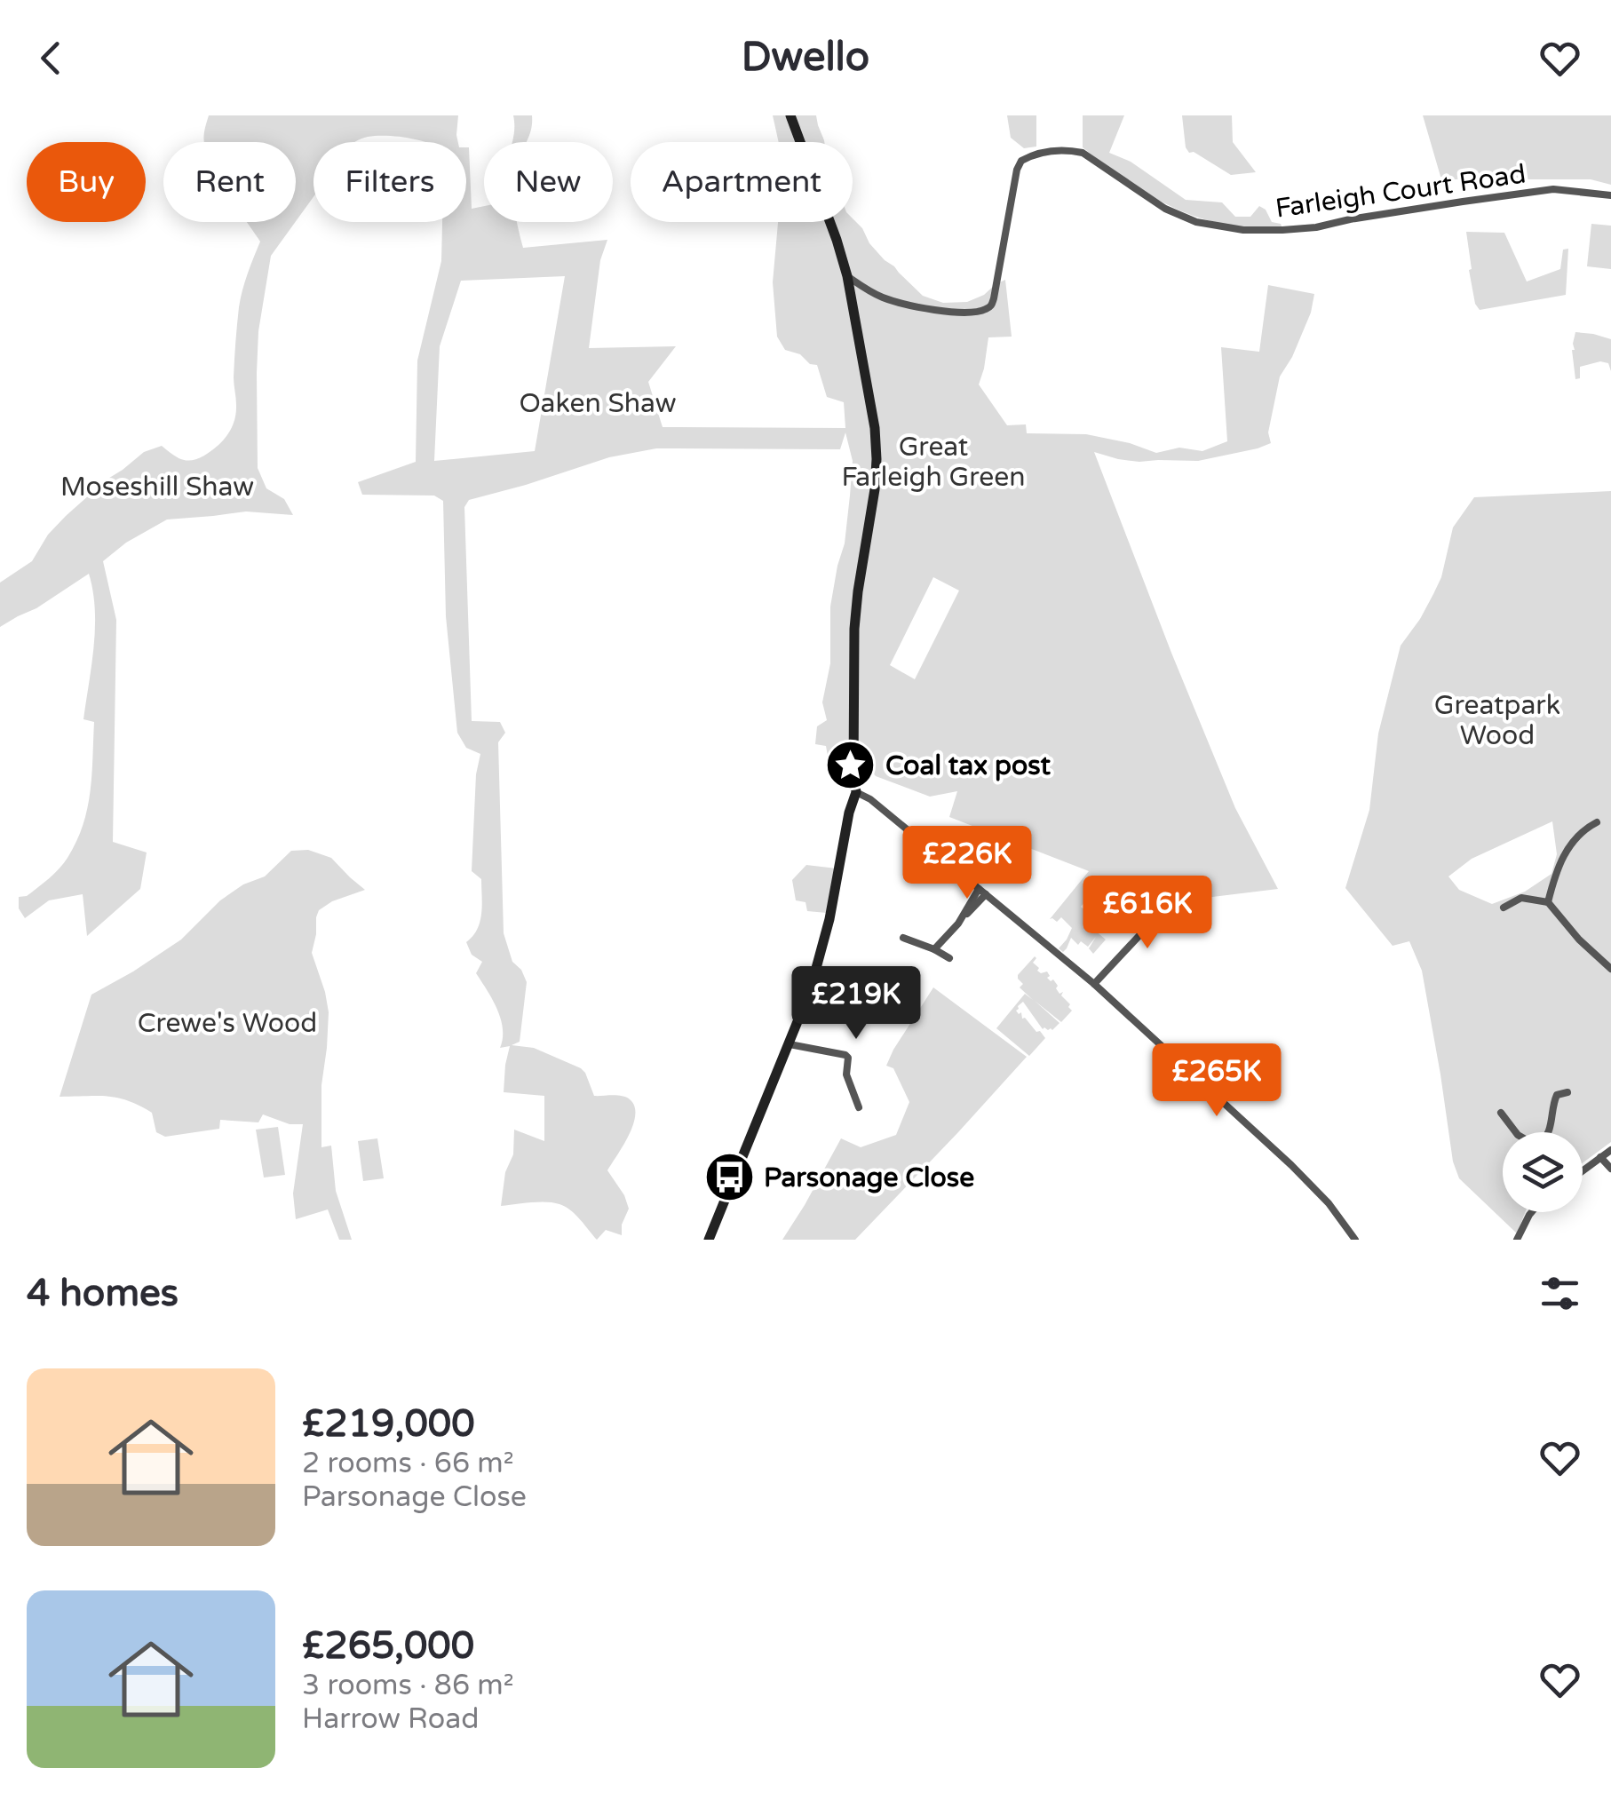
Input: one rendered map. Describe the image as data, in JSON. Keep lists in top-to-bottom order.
{
  "streets": {
    "street": ["Farleigh Court Road"]
  },
  "parks": [
    "Oaken Shaw",
    "Great Farleigh Green",
    "Moseshill Shaw",
    "Greatpark Wood",
    "Crewe's Wood"
  ],
  "places": {
    "place": ["Coal tax post"],
    "bus stop": ["Parsonage Close"]
  },
  "page": {
    "header": "Dwello",
    "chip": [
      "Buy",
      "Rent",
      "Filters",
      "New",
      "Apartment"
    ],
    "price": [
      "£226K",
      "£616K",
      "£219K",
      "£265K"
    ],
    "heading": "4 homes",
    "list": [
      {
        "name": "£219,000",
        "note": "2 rooms · 66 m² · Parsonage Close"
      },
      {
        "name": "£265,000",
        "note": "3 rooms · 86 m² · Harrow Road"
      }
    ]
  }
}
